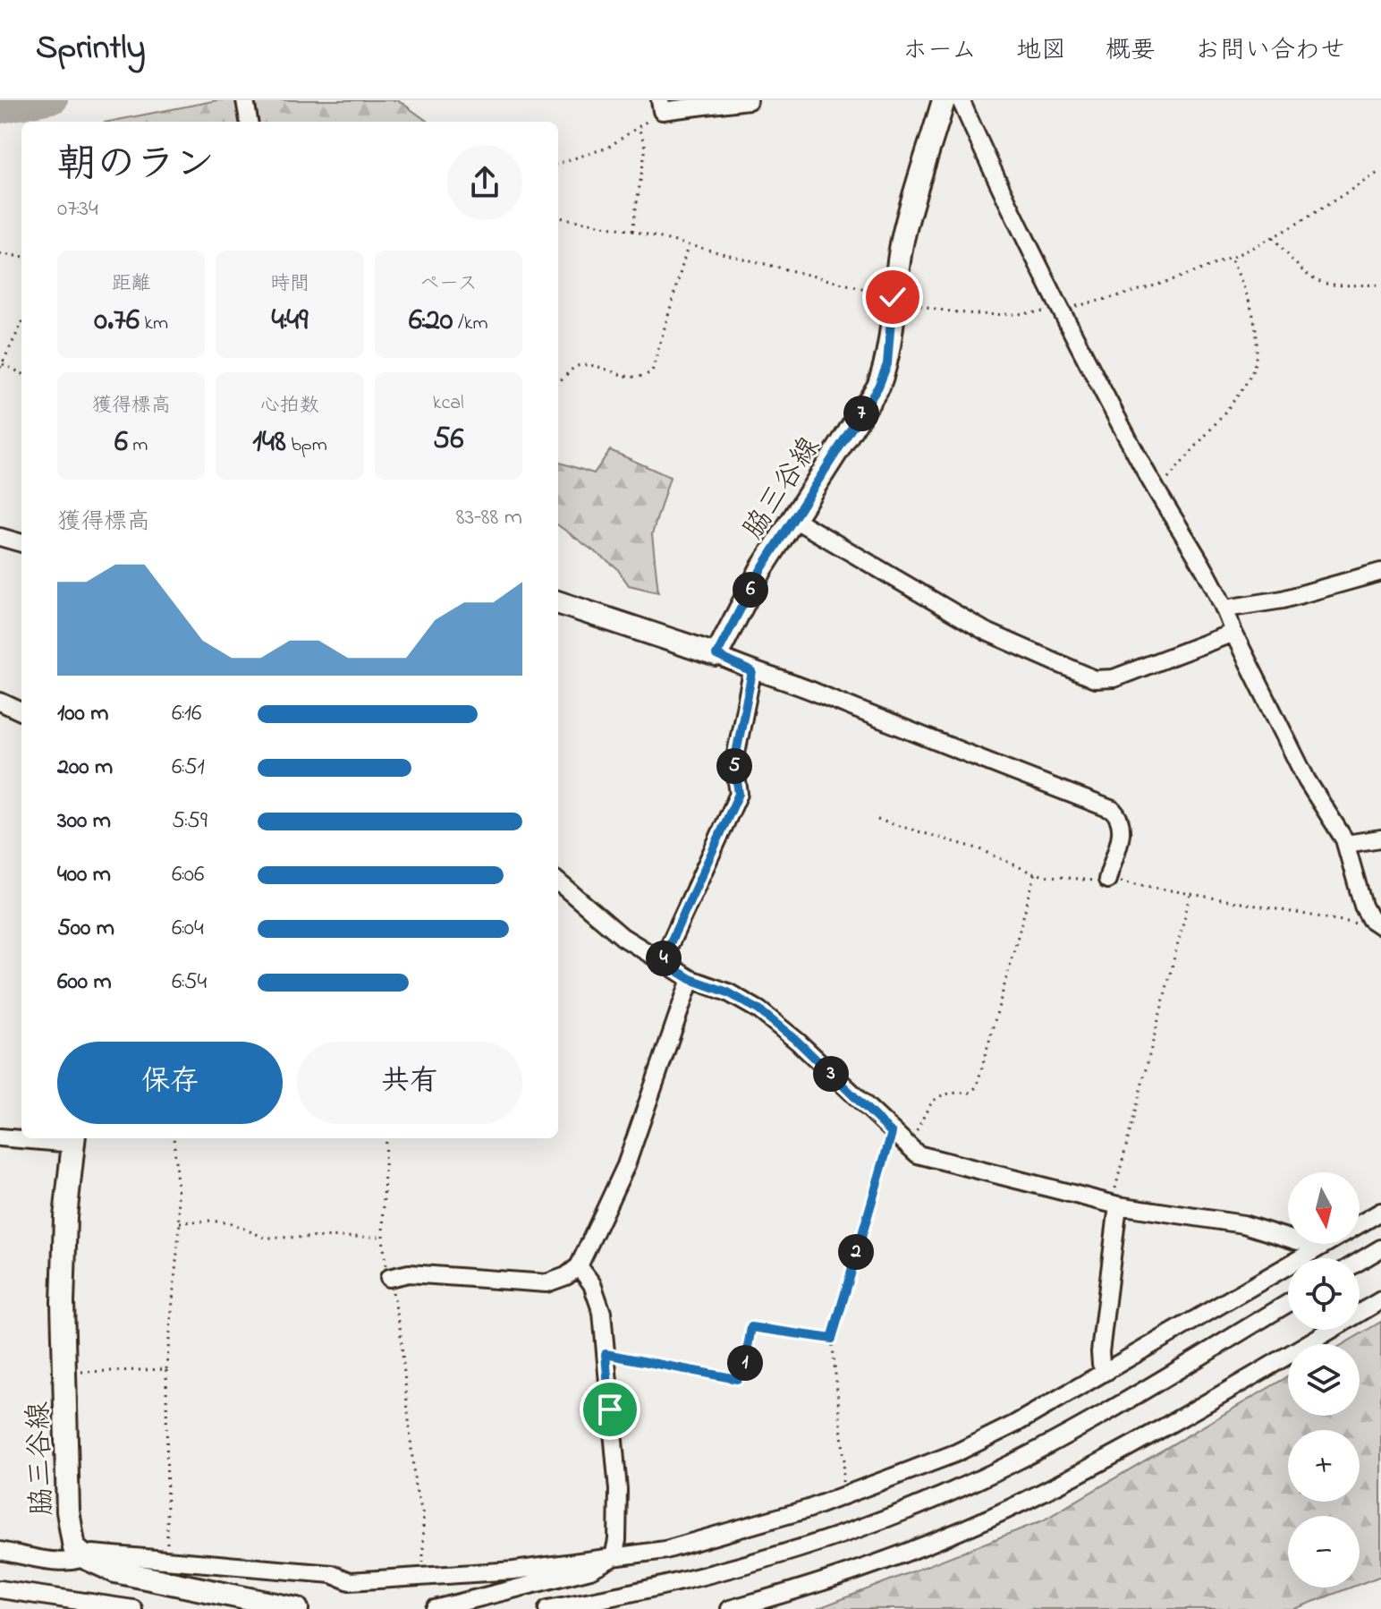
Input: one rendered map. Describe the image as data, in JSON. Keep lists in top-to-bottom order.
{
  "streets": {
    "main road": ["脇三谷線"]
  },
  "north": "bottom",
  "page": {
    "header": "Sprintly",
    "nav": [
      "ホーム",
      "地図",
      "概要",
      "お問い合わせ"
    ],
    "heading": ["朝のラン", "07:34"],
    "stats": [
      ["距離", "0.76 km"],
      ["時間", "4:49"],
      ["ペース", "6:20 /km"],
      ["獲得標高", "6 m"],
      ["心拍数", "148 bpm"],
      ["kcal", "56"]
    ],
    "pins": [
      "7",
      "6",
      "5",
      "4",
      "3",
      "2",
      "1"
    ],
    "chart": ["獲得標高", "83–88 m"],
    "list": [
      {
        "name": "100 m",
        "note": "6:16"
      },
      {
        "name": "200 m",
        "note": "6:51"
      },
      {
        "name": "300 m",
        "note": "5:59"
      },
      {
        "name": "400 m",
        "note": "6:06"
      },
      {
        "name": "500 m",
        "note": "6:04"
      },
      {
        "name": "600 m",
        "note": "6:54"
      }
    ],
    "buttons": ["保存", "共有"],
    "map_buttons": ["+", "−"]
  }
}
